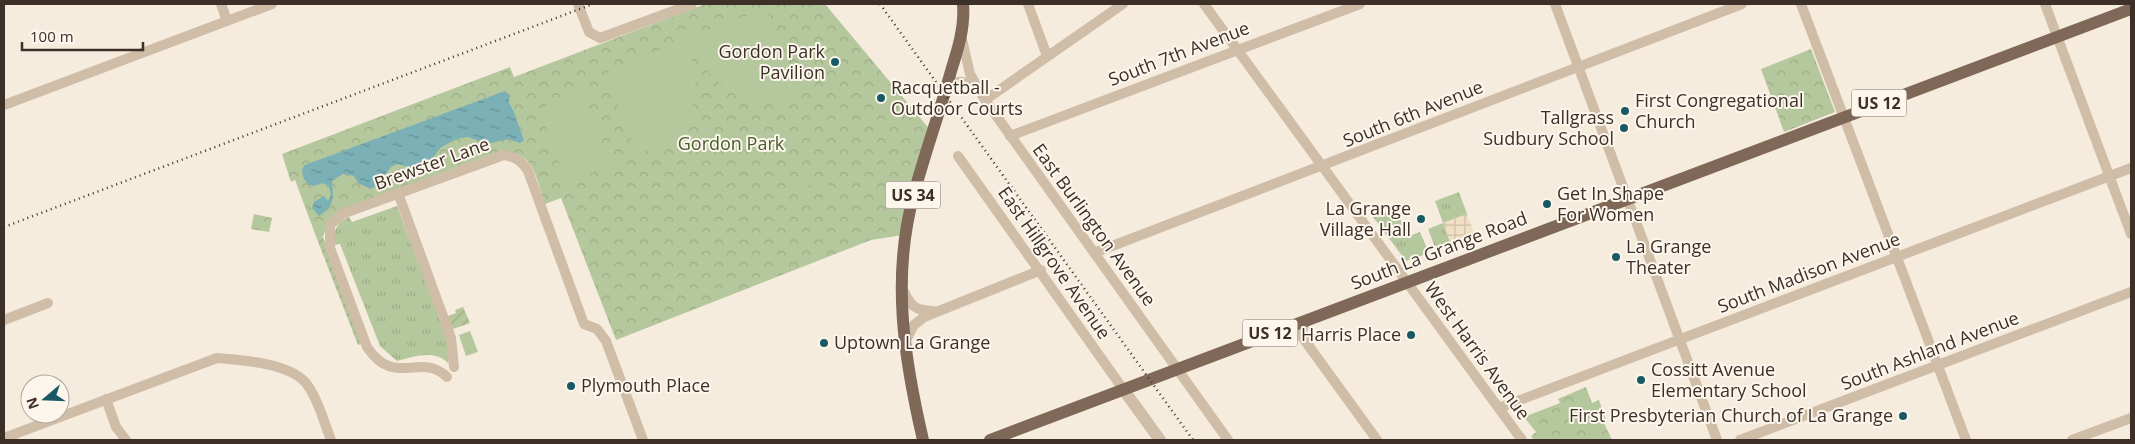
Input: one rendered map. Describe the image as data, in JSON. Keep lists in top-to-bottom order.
{
  "streets": {
    "main road": ["US 12", "US 34", "South La Grange Road"],
    "street": [
      "South 7th Avenue",
      "South 6th Avenue",
      "Brewster Lane",
      "East Burlington Avenue",
      "East Hillgrove Avenue",
      "South Madison Avenue",
      "West Harris Avenue",
      "South Ashland Avenue"
    ]
  },
  "crossings": [
    ["South 7th Avenue", "East Burlington Avenue"],
    ["South 7th Avenue", "West Harris Avenue"],
    ["US 12", "South La Grange Road"],
    ["US 12", "East Hillgrove Avenue"],
    ["South 6th Avenue", "East Burlington Avenue"],
    ["South 6th Avenue", "West Harris Avenue"],
    ["US 34", "East Burlington Avenue"],
    ["East Burlington Avenue", "South La Grange Road"],
    ["South La Grange Road", "East Hillgrove Avenue"],
    ["South La Grange Road", "West Harris Avenue"],
    ["South Madison Avenue", "West Harris Avenue"]
  ],
  "parks": ["Gordon Park"],
  "places": [
    "Gordon Park Pavilion",
    "Racquetball - Outdoor Courts",
    "First Congregational Church",
    "Tallgrass Sudbury School",
    "Get In Shape For Women",
    "La Grange Village Hall",
    "La Grange Theater",
    "Harris Place",
    "Uptown La Grange",
    "Cossitt Avenue Elementary School",
    "Plymouth Place",
    "First Presbyterian Church of La Grange"
  ],
  "scale_bar": "100 m",
  "north": "left"
}
